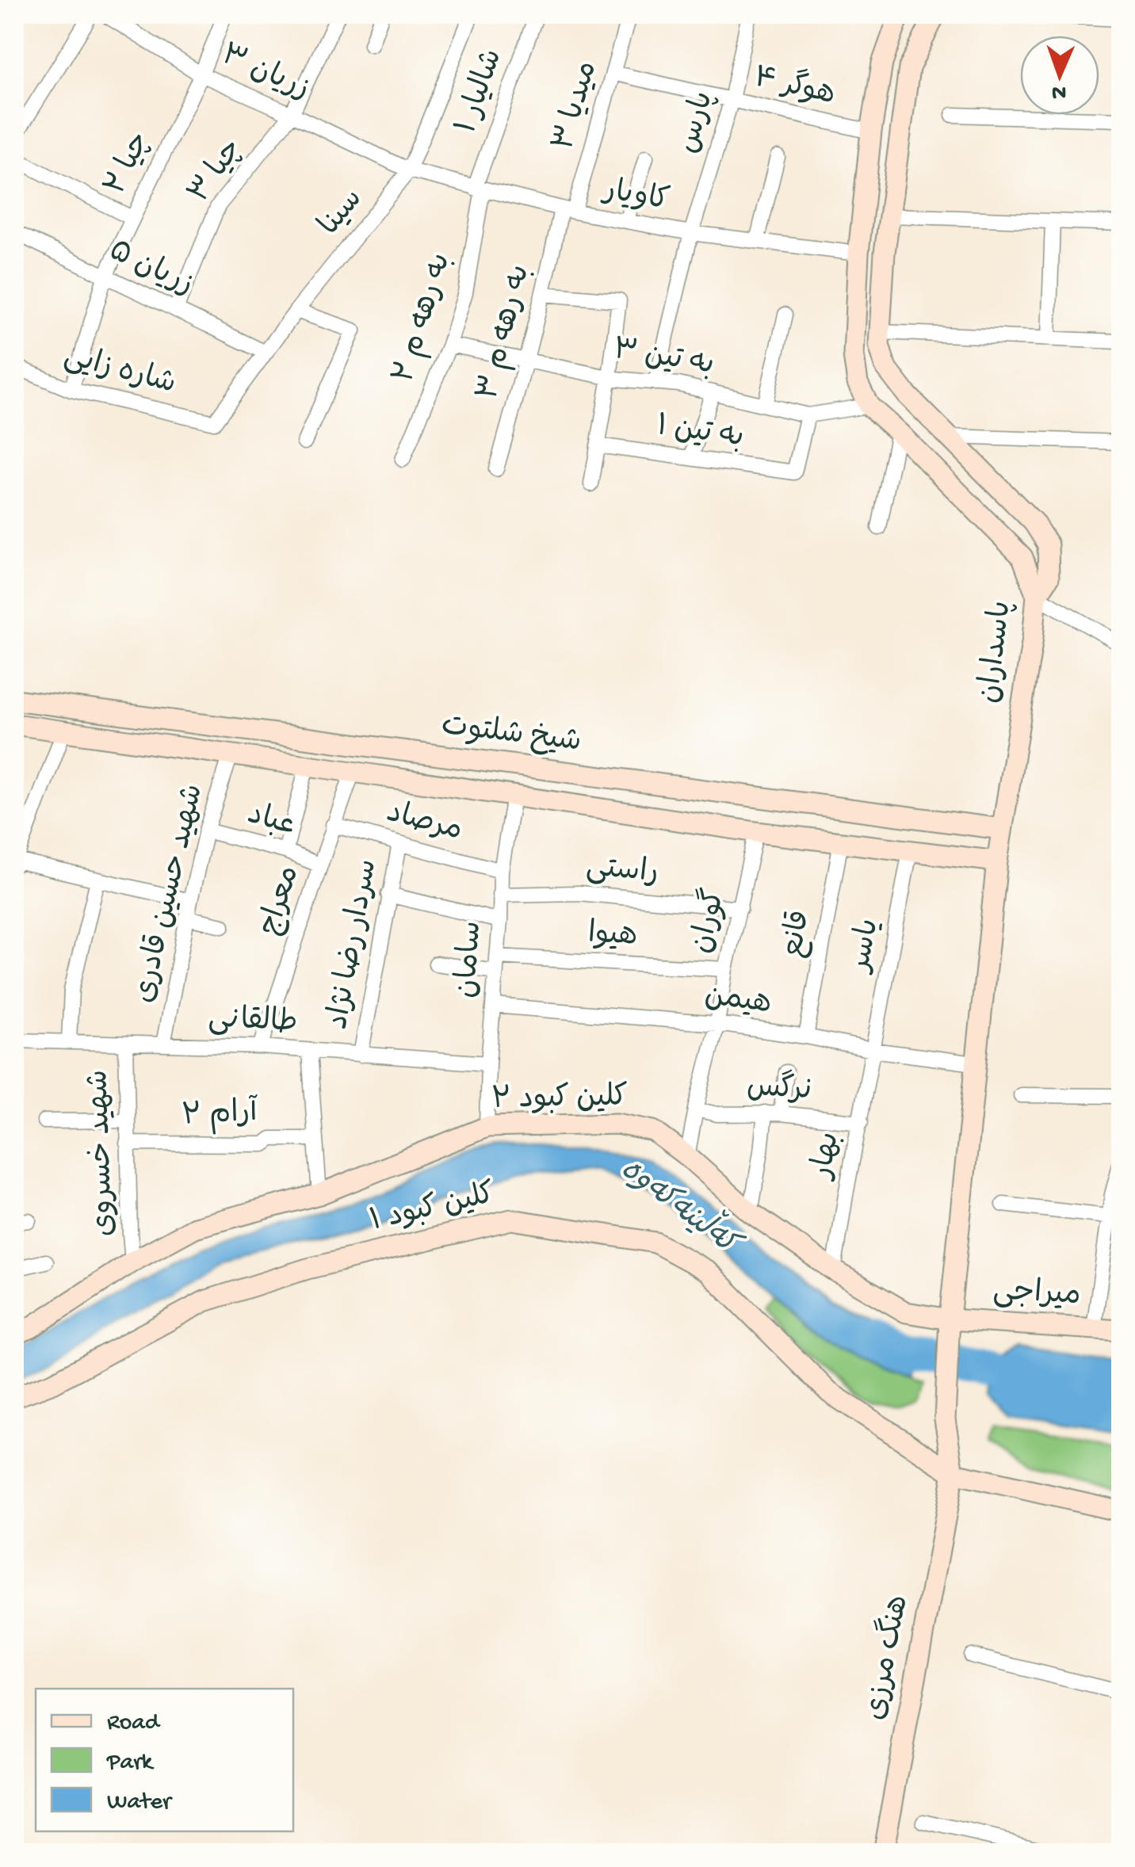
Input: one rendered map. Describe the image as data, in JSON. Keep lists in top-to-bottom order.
{
  "streets": {
    "main road": [
      "پاسداران",
      "شیخ شلتوت",
      "کلین کبود ۲",
      "کلین کبود ۱",
      "میراجی",
      "هنگ مرزی"
    ],
    "street": [
      "زریان ۳",
      "هوگر ۴",
      "شالیار ۱",
      "میدیا ۳",
      "پارس",
      "چیا ۲",
      "چیا ۳",
      "کاویار",
      "سینا",
      "زریان ۵",
      "به رهه م ۲",
      "به رهه م ۳",
      "به تین ۳",
      "شاره زایی",
      "به تین ۱",
      "عباد",
      "مرصاد",
      "راستی",
      "شهید حسین قادری",
      "معراج",
      "گوران",
      "قانع",
      "هیوا",
      "سردار رضا نژاد",
      "یاسر",
      "سامان",
      "هیمن",
      "طالقانی",
      "نرگس",
      "آرام ۲",
      "شهید خسروی",
      "بهار"
    ]
  },
  "crossings": [
    ["زریان ۳", "چیا ۲"],
    ["زریان ۳", "چیا ۳"],
    ["زریان ۳", "کاویار"],
    ["زریان ۳", "سینا"],
    ["هوگر ۴", "میدیا ۳"],
    ["هوگر ۴", "پارس"],
    ["هوگر ۴", "پاسداران"],
    ["شالیار ۱", "کاویار"],
    ["شالیار ۱", "به رهه م ۲"],
    ["میدیا ۳", "کاویار"],
    ["میدیا ۳", "به رهه م ۳"],
    ["پارس", "کاویار"],
    ["پارس", "به تین ۳"],
    ["چیا ۲", "زریان ۵"],
    ["چیا ۲", "شاره زایی"],
    ["چیا ۳", "زریان ۵"],
    ["کاویار", "سینا"],
    ["کاویار", "به رهه م ۲"],
    ["کاویار", "به رهه م ۳"],
    ["کاویار", "پاسداران"],
    ["سینا", "زریان ۵"],
    ["سینا", "شاره زایی"],
    ["به رهه م ۲", "به تین ۳"],
    ["به رهه م ۳", "به تین ۳"],
    ["به تین ۳", "به تین ۱"],
    ["به تین ۳", "پاسداران"],
    ["پاسداران", "شیخ شلتوت"],
    ["پاسداران", "هیمن"],
    ["پاسداران", "کلین کبود ۲"],
    ["پاسداران", "میراجی"],
    ["پاسداران", "هنگ مرزی"],
    ["شیخ شلتوت", "شهید حسین قادری"],
    ["شیخ شلتوت", "معراج"],
    ["شیخ شلتوت", "گوران"],
    ["شیخ شلتوت", "قانع"],
    ["شیخ شلتوت", "یاسر"],
    ["شیخ شلتوت", "سامان"],
    ["عباد", "شهید حسین قادری"],
    ["عباد", "معراج"],
    ["مرصاد", "معراج"],
    ["مرصاد", "سردار رضا نژاد"],
    ["مرصاد", "سامان"],
    ["راستی", "گوران"],
    ["راستی", "سامان"],
    ["شهید حسین قادری", "طالقانی"],
    ["معراج", "طالقانی"],
    ["گوران", "هیوا"],
    ["گوران", "هیمن"],
    ["گوران", "نرگس"],
    ["گوران", "کلین کبود ۲"],
    ["قانع", "هیمن"],
    ["هیوا", "سامان"],
    ["سردار رضا نژاد", "طالقانی"],
    ["یاسر", "هیمن"],
    ["یاسر", "بهار"],
    ["سامان", "هیمن"],
    ["سامان", "طالقانی"],
    ["سامان", "کلین کبود ۲"],
    ["هیمن", "بهار"],
    ["طالقانی", "شهید خسروی"],
    ["نرگس", "بهار"],
    ["کلین کبود ۲", "شهید خسروی"],
    ["کلین کبود ۲", "بهار"],
    ["کلین کبود ۲", "میراجی"],
    ["آرام ۲", "شهید خسروی"],
    ["کلین کبود ۱", "هنگ مرزی"]
  ],
  "water": ["کەڵینەکەوە"],
  "legend": ["Road", "Park", "Water"],
  "north": "bottom"
}
